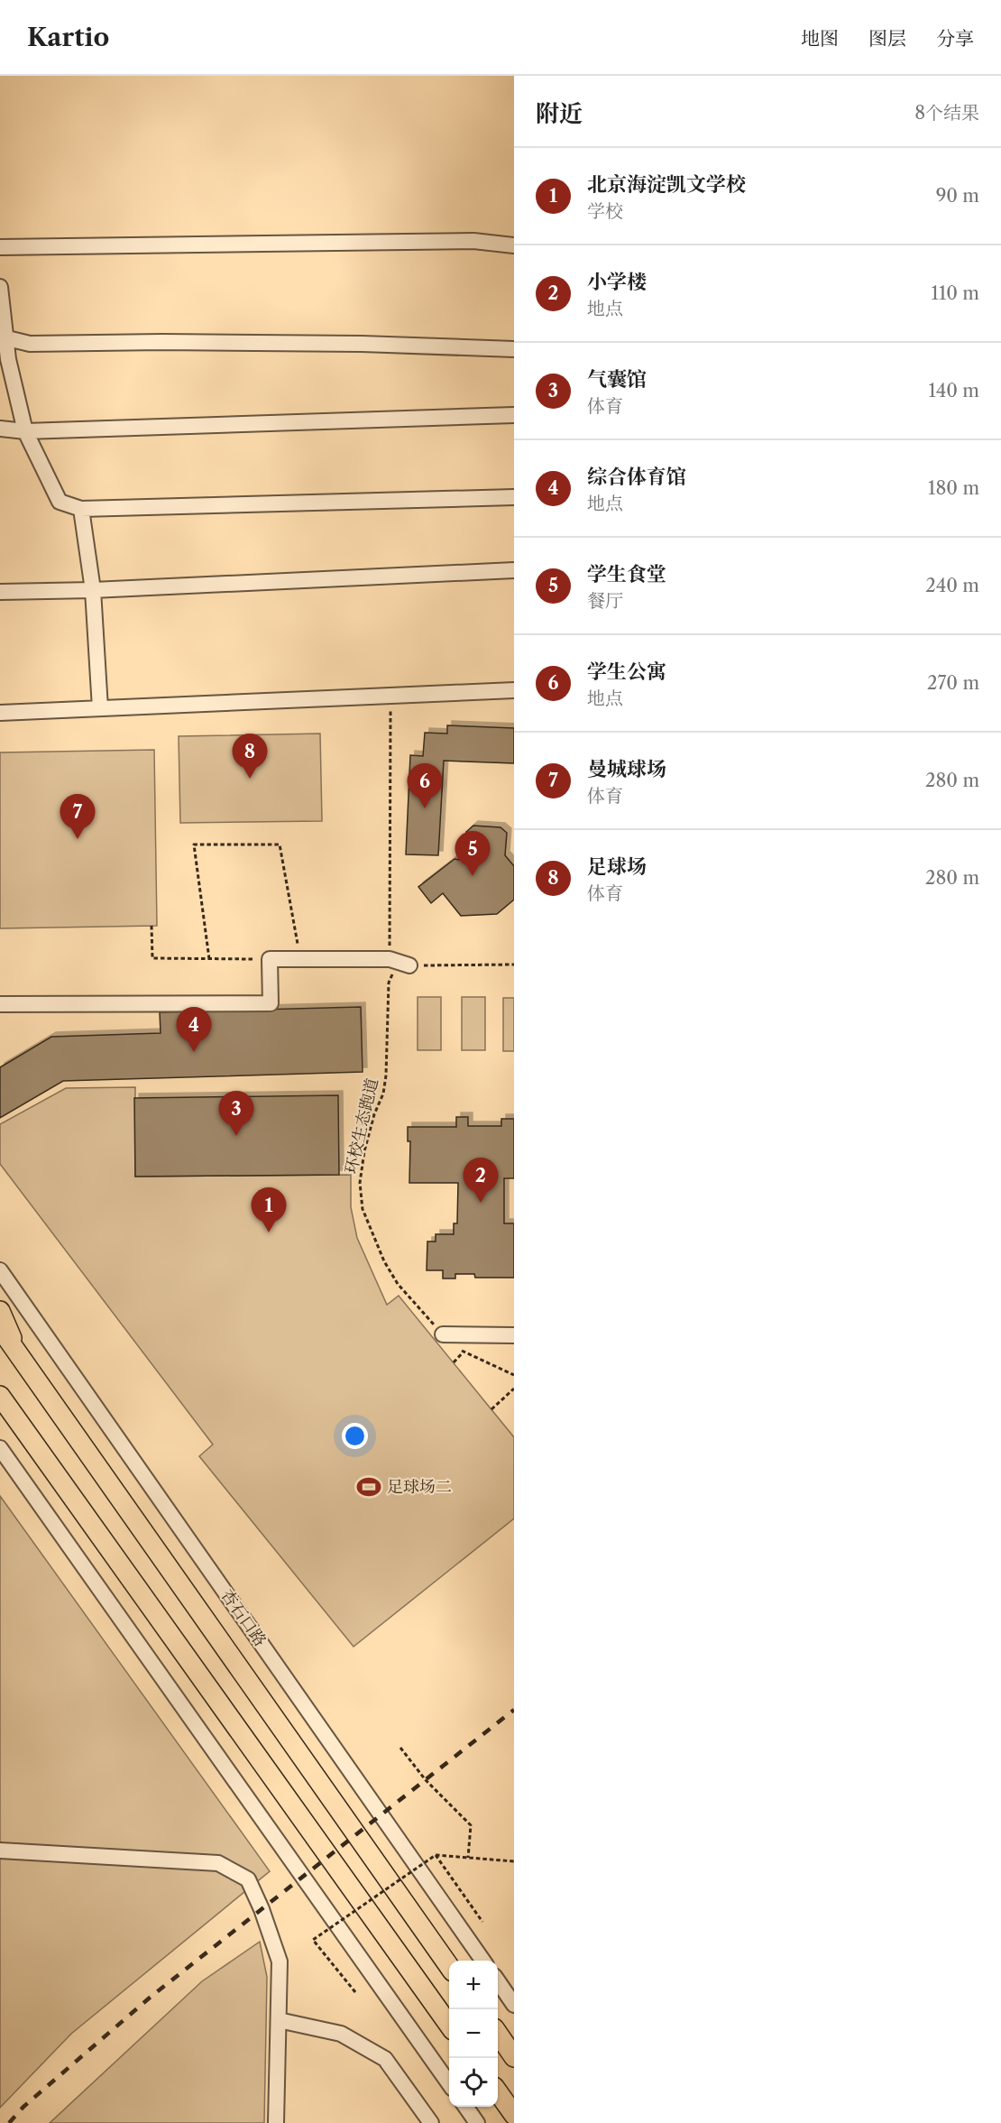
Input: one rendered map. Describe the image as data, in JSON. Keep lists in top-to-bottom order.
{
  "streets": {
    "main road": ["杏石口路"],
    "path": ["环校生态跑道"]
  },
  "places": {
    "sports": ["足球场二"]
  },
  "page": {
    "header": "Kartio",
    "nav": ["地图", "图层", "分享"],
    "heading": ["附近", "8个结果"],
    "list": [
      {
        "mark": "1",
        "name": "北京海淀凯文学校",
        "note": "学校",
        "value": "90 m"
      },
      {
        "mark": "2",
        "name": "小学楼",
        "note": "地点",
        "value": "110 m"
      },
      {
        "mark": "3",
        "name": "气囊馆",
        "note": "体育",
        "value": "140 m"
      },
      {
        "mark": "4",
        "name": "综合体育馆",
        "note": "地点",
        "value": "180 m"
      },
      {
        "mark": "5",
        "name": "学生食堂",
        "note": "餐厅",
        "value": "240 m"
      },
      {
        "mark": "6",
        "name": "学生公寓",
        "note": "地点",
        "value": "270 m"
      },
      {
        "mark": "7",
        "name": "曼城球场",
        "note": "体育",
        "value": "280 m"
      },
      {
        "mark": "8",
        "name": "足球场",
        "note": "体育",
        "value": "280 m"
      }
    ],
    "pins": [
      "8",
      "6",
      "7",
      "5",
      "4",
      "3",
      "2",
      "1"
    ],
    "map_buttons": ["+", "−"]
  }
}
